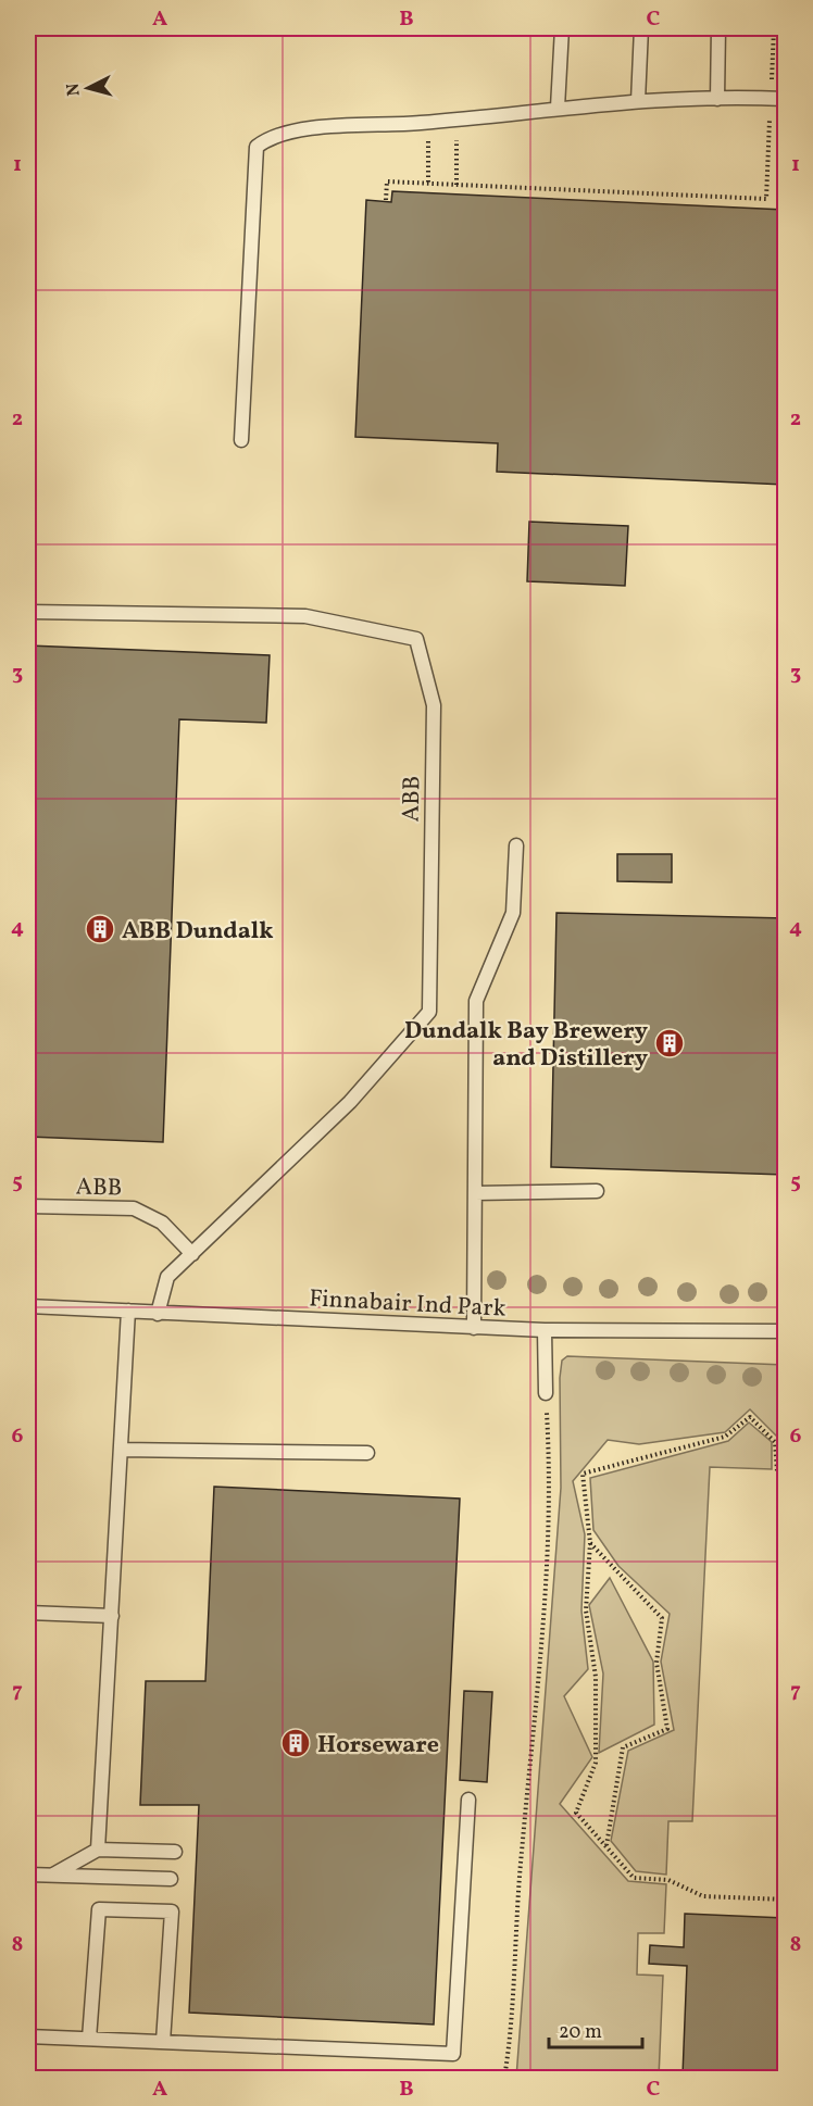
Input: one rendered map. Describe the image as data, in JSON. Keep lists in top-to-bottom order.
{
  "streets": {
    "lane": ["ABB", "Finnabair Ind Park"]
  },
  "crossings": [
    ["ABB", "Finnabair Ind Park"]
  ],
  "places": {
    "building": ["ABB Dundalk", "Dundalk Bay Brewery and Distillery", "Horseware"]
  },
  "scale_bar": "20 m",
  "north": "left",
  "grid": {
    "columns": ["A", "B", "C"],
    "rows": [
      "1",
      "2",
      "3",
      "4",
      "5",
      "6",
      "7",
      "8"
    ]
  }
}
